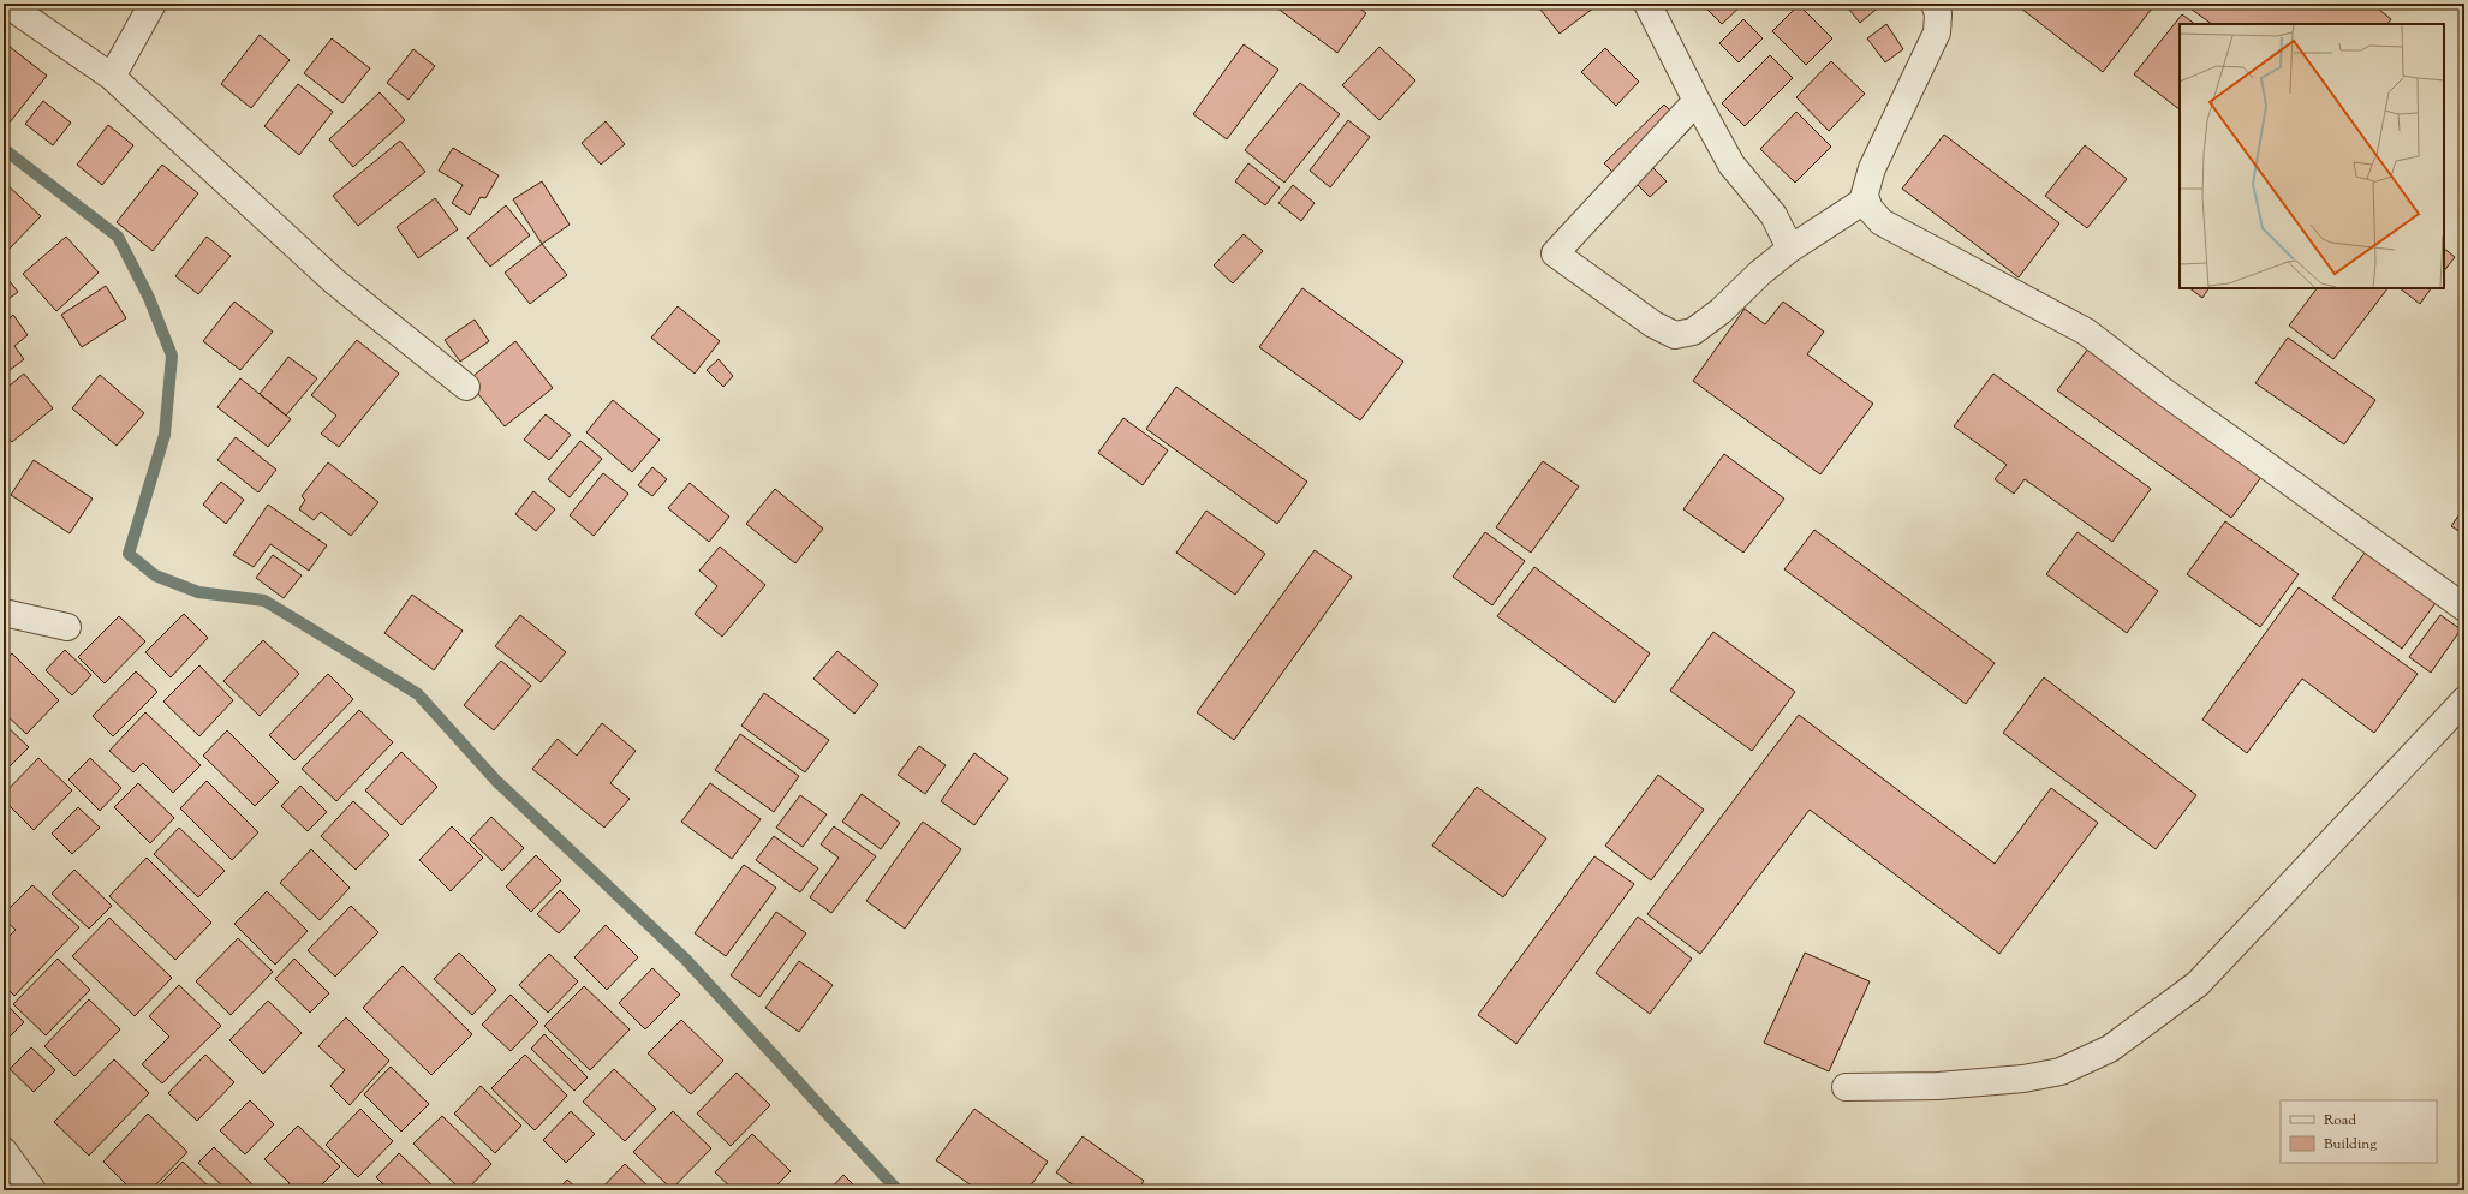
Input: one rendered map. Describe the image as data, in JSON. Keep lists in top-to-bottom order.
{
  "legend": ["Road", "Building"]
}
